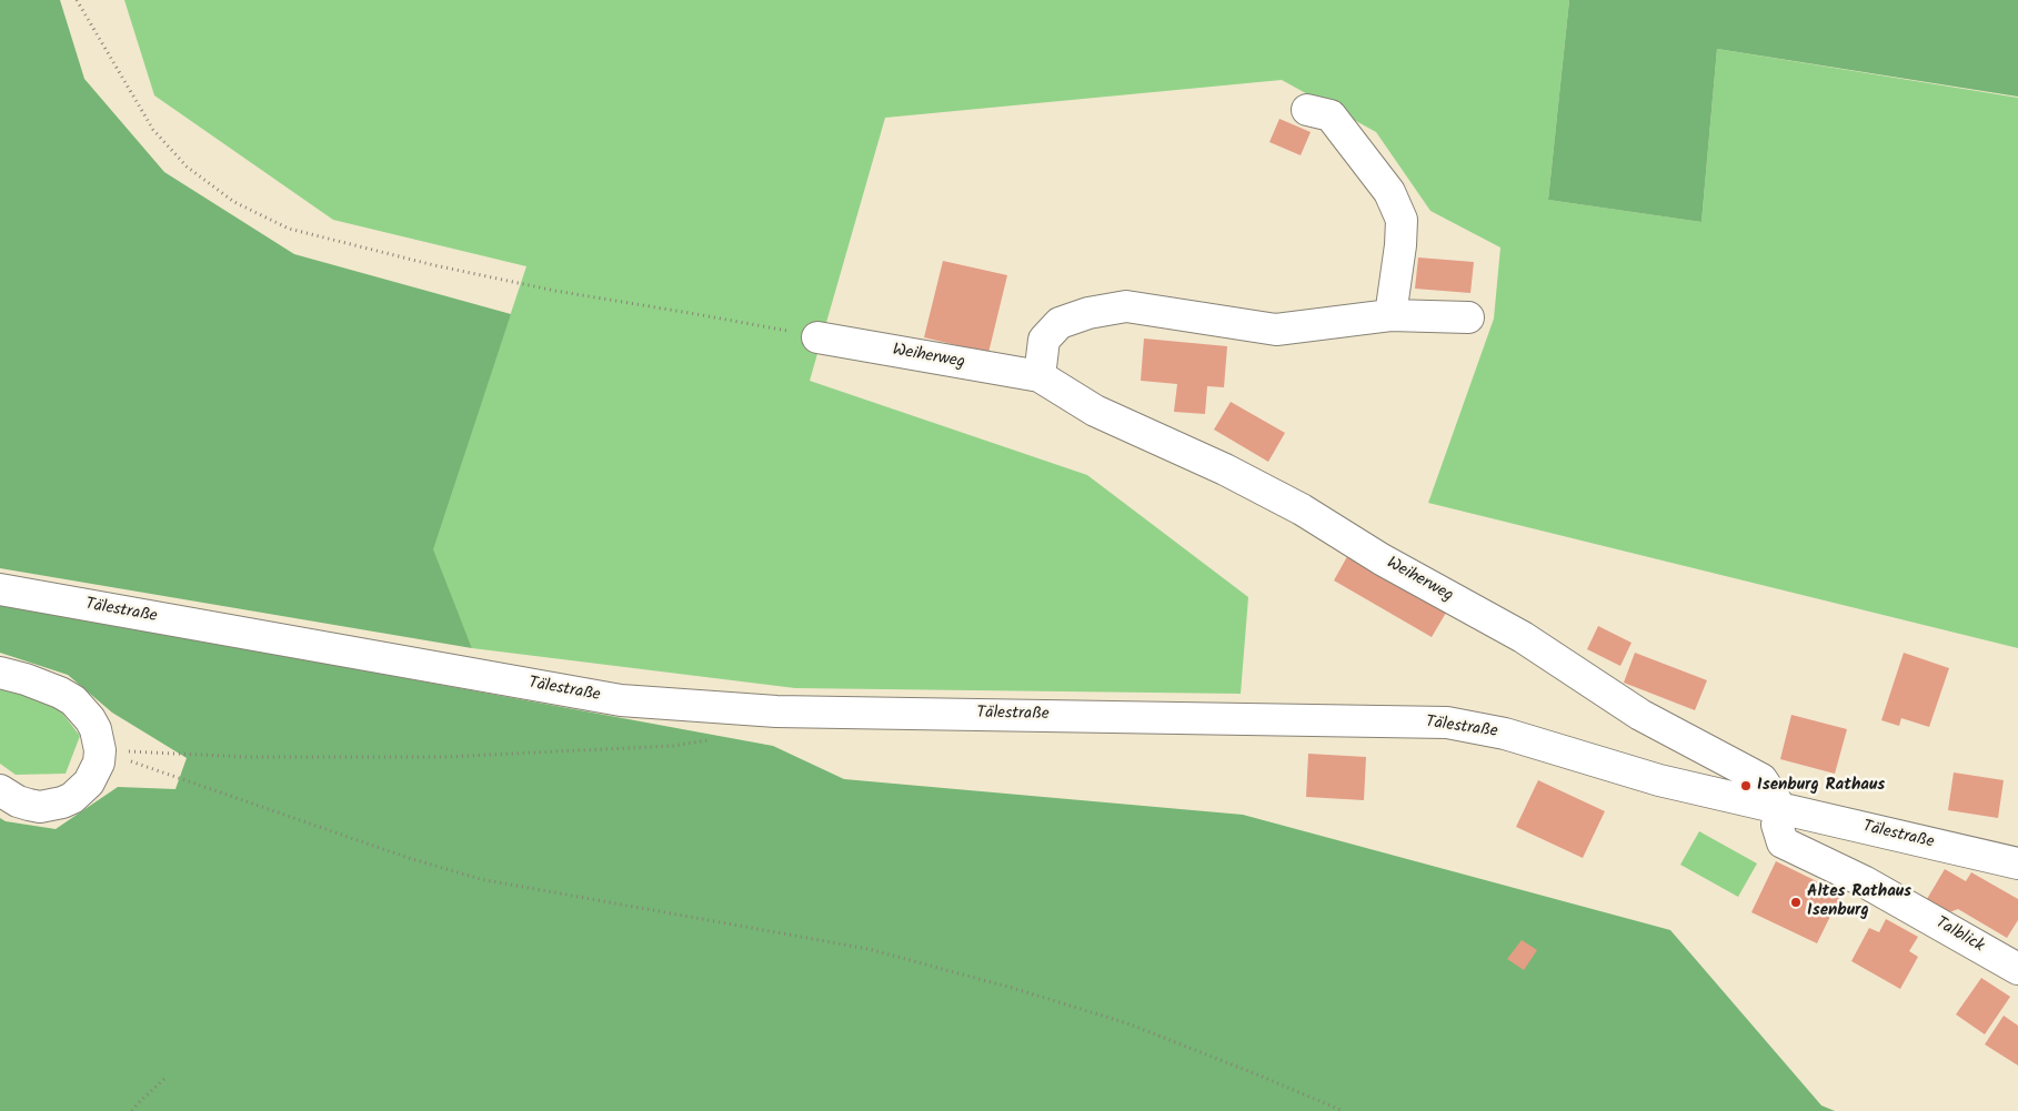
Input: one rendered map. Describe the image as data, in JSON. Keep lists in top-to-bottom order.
{
  "streets": {
    "street": ["Weiherweg", "Tälestraße", "Talblick"]
  },
  "crossings": [
    ["Weiherweg", "Tälestraße"],
    ["Weiherweg", "Talblick"],
    ["Tälestraße", "Talblick"]
  ],
  "places": ["Isenburg Rathaus", "Altes Rathaus Isenburg"]
}
